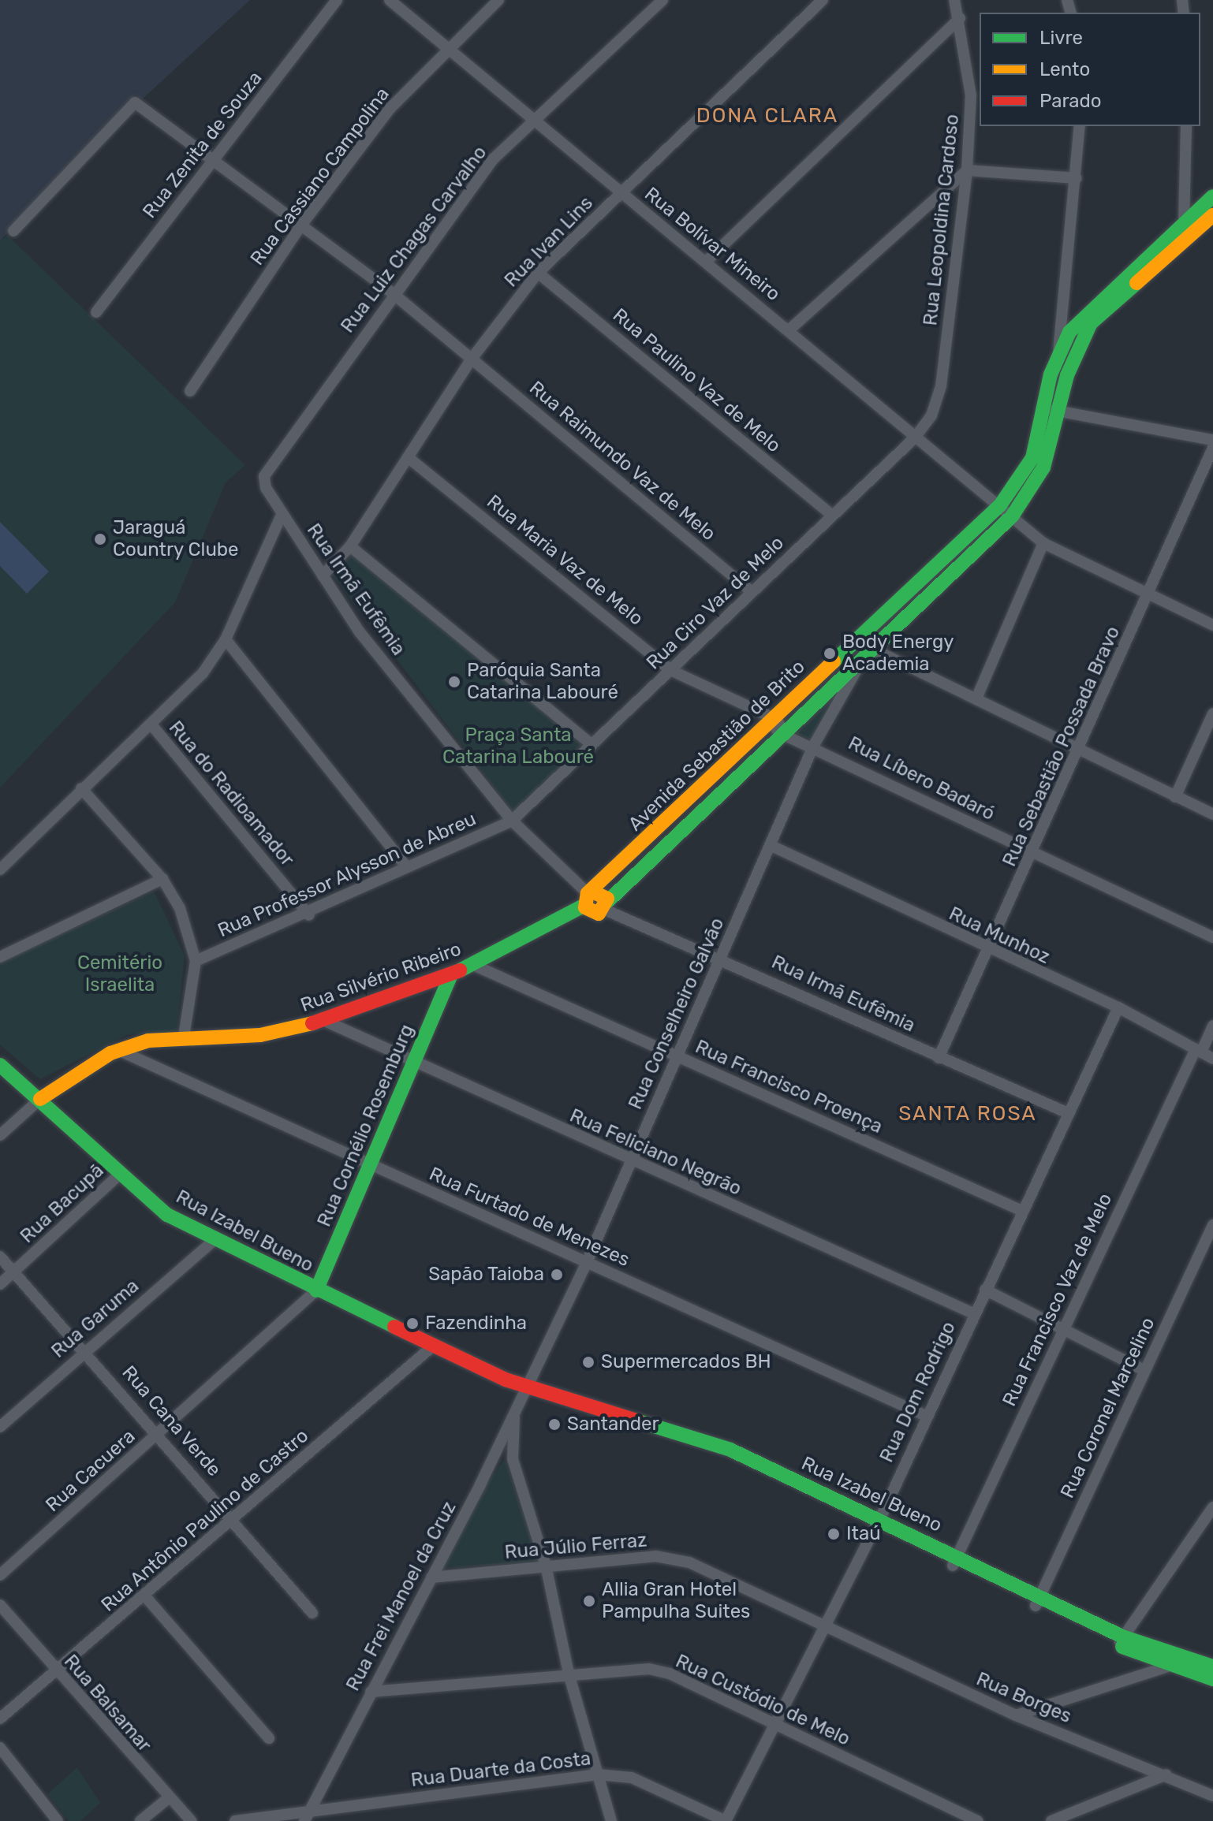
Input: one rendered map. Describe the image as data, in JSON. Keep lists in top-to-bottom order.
{
  "streets": {
    "street": [
      "Rua Zenita de Souza",
      "Rua Cassiano Campolina",
      "Rua Leopoldina Cardoso",
      "Rua Luiz Chagas Carvalho",
      "Rua Ivan Lins",
      "Rua Bolívar Mineiro",
      "Rua Paulino Vaz de Melo",
      "Rua Raimundo Vaz de Melo",
      "Rua Maria Vaz de Melo",
      "Rua Irmã Eufêmia",
      "Rua Ciro Vaz de Melo",
      "Avenida Sebastião de Brito",
      "Rua Sebastião Possada Bravo",
      "Rua Líbero Badaró",
      "Rua do Radioamador",
      "Rua Professor Alysson de Abreu",
      "Rua Munhoz",
      "Rua Silvério Ribeiro",
      "Rua Conselheiro Galvão",
      "Rua Francisco Proença",
      "Rua Cornélio Rosemburg",
      "Rua Feliciano Negrão",
      "Rua Bacupã",
      "Rua Furtado de Menezes",
      "Rua Izabel Bueno",
      "Rua Francisco Vaz de Melo",
      "Rua Garuma",
      "Rua Dom Rodrigo",
      "Rua Coronel Marcelino",
      "Rua Cana Verde",
      "Rua Cacuera",
      "Rua Antônio Paulino de Castro",
      "Rua Júlio Ferraz",
      "Rua Frei Manoel da Cruz",
      "Rua Borges",
      "Rua Custódio de Melo",
      "Rua Balsamar",
      "Rua Duarte da Costa"
    ]
  },
  "crossings": [
    ["Rua Zenita de Souza", "Rua Raimundo Vaz de Melo"],
    ["Rua Cassiano Campolina", "Rua Bolívar Mineiro"],
    ["Rua Cassiano Campolina", "Rua Raimundo Vaz de Melo"],
    ["Rua Leopoldina Cardoso", "Rua Bolívar Mineiro"],
    ["Rua Leopoldina Cardoso", "Rua Ciro Vaz de Melo"],
    ["Rua Luiz Chagas Carvalho", "Rua Bolívar Mineiro"],
    ["Rua Luiz Chagas Carvalho", "Rua Raimundo Vaz de Melo"],
    ["Rua Luiz Chagas Carvalho", "Rua Irmã Eufêmia"],
    ["Rua Ivan Lins", "Rua Bolívar Mineiro"],
    ["Rua Ivan Lins", "Rua Paulino Vaz de Melo"],
    ["Rua Ivan Lins", "Rua Raimundo Vaz de Melo"],
    ["Rua Ivan Lins", "Rua Maria Vaz de Melo"],
    ["Rua Ivan Lins", "Rua Irmã Eufêmia"],
    ["Rua Bolívar Mineiro", "Rua Ciro Vaz de Melo"],
    ["Rua Bolívar Mineiro", "Avenida Sebastião de Brito"],
    ["Rua Bolívar Mineiro", "Rua Sebastião Possada Bravo"],
    ["Rua Paulino Vaz de Melo", "Rua Ciro Vaz de Melo"],
    ["Rua Raimundo Vaz de Melo", "Rua Ciro Vaz de Melo"],
    ["Rua Maria Vaz de Melo", "Rua Ciro Vaz de Melo"],
    ["Rua Maria Vaz de Melo", "Avenida Sebastião de Brito"],
    ["Rua Maria Vaz de Melo", "Rua Líbero Badaró"],
    ["Rua Irmã Eufêmia", "Rua Ciro Vaz de Melo"],
    ["Rua Irmã Eufêmia", "Avenida Sebastião de Brito"],
    ["Rua Irmã Eufêmia", "Rua Sebastião Possada Bravo"],
    ["Rua Irmã Eufêmia", "Rua Professor Alysson de Abreu"],
    ["Rua Irmã Eufêmia", "Rua Silvério Ribeiro"],
    ["Rua Irmã Eufêmia", "Rua Conselheiro Galvão"],
    ["Rua Irmã Eufêmia", "Rua Dom Rodrigo"],
    ["Rua Ciro Vaz de Melo", "Rua Professor Alysson de Abreu"],
    ["Avenida Sebastião de Brito", "Rua Líbero Badaró"],
    ["Avenida Sebastião de Brito", "Rua Silvério Ribeiro"],
    ["Avenida Sebastião de Brito", "Rua Conselheiro Galvão"],
    ["Rua Sebastião Possada Bravo", "Rua Líbero Badaró"],
    ["Rua Sebastião Possada Bravo", "Rua Munhoz"],
    ["Rua Líbero Badaró", "Rua Conselheiro Galvão"],
    ["Rua do Radioamador", "Rua Professor Alysson de Abreu"],
    ["Rua Munhoz", "Rua Conselheiro Galvão"],
    ["Rua Munhoz", "Rua Francisco Vaz de Melo"],
    ["Rua Munhoz", "Rua Dom Rodrigo"],
    ["Rua Silvério Ribeiro", "Rua Francisco Proença"],
    ["Rua Silvério Ribeiro", "Rua Cornélio Rosemburg"],
    ["Rua Silvério Ribeiro", "Rua Feliciano Negrão"],
    ["Rua Silvério Ribeiro", "Rua Furtado de Menezes"],
    ["Rua Silvério Ribeiro", "Rua Izabel Bueno"],
    ["Rua Conselheiro Galvão", "Rua Francisco Proença"],
    ["Rua Conselheiro Galvão", "Rua Feliciano Negrão"],
    ["Rua Conselheiro Galvão", "Rua Furtado de Menezes"],
    ["Rua Conselheiro Galvão", "Rua Izabel Bueno"],
    ["Rua Conselheiro Galvão", "Rua Frei Manoel da Cruz"],
    ["Rua Francisco Proença", "Rua Dom Rodrigo"],
    ["Rua Cornélio Rosemburg", "Rua Feliciano Negrão"],
    ["Rua Cornélio Rosemburg", "Rua Furtado de Menezes"],
    ["Rua Cornélio Rosemburg", "Rua Izabel Bueno"],
    ["Rua Cornélio Rosemburg", "Rua Cacuera"],
    ["Rua Feliciano Negrão", "Rua Dom Rodrigo"],
    ["Rua Bacupã", "Rua Izabel Bueno"],
    ["Rua Bacupã", "Rua Cana Verde"],
    ["Rua Furtado de Menezes", "Rua Dom Rodrigo"],
    ["Rua Izabel Bueno", "Rua Francisco Vaz de Melo"],
    ["Rua Izabel Bueno", "Rua Garuma"],
    ["Rua Izabel Bueno", "Rua Dom Rodrigo"],
    ["Rua Izabel Bueno", "Rua Coronel Marcelino"],
    ["Rua Izabel Bueno", "Rua Cacuera"],
    ["Rua Izabel Bueno", "Rua Antônio Paulino de Castro"],
    ["Rua Izabel Bueno", "Rua Frei Manoel da Cruz"],
    ["Rua Garuma", "Rua Cana Verde"],
    ["Rua Dom Rodrigo", "Rua Júlio Ferraz"],
    ["Rua Dom Rodrigo", "Rua Borges"],
    ["Rua Dom Rodrigo", "Rua Custódio de Melo"],
    ["Rua Dom Rodrigo", "Rua Duarte da Costa"],
    ["Rua Cana Verde", "Rua Cacuera"],
    ["Rua Cana Verde", "Rua Antônio Paulino de Castro"],
    ["Rua Antônio Paulino de Castro", "Rua Balsamar"],
    ["Rua Júlio Ferraz", "Rua Frei Manoel da Cruz"],
    ["Rua Júlio Ferraz", "Rua Borges"],
    ["Rua Frei Manoel da Cruz", "Rua Custódio de Melo"],
    ["Rua Frei Manoel da Cruz", "Rua Duarte da Costa"]
  ],
  "districts": ["DONA CLARA", "SANTA ROSA"],
  "parks": ["Praça Santa Catarina Labouré", "Cemitério Israelita"],
  "places": [
    "Jaraguá Country Clube",
    "Body Energy Academia",
    "Paróquia Santa Catarina Labouré",
    "Sapão Taioba",
    "Fazendinha",
    "Supermercados BH",
    "Santander",
    "Itaú",
    "Allia Gran Hotel Pampulha Suites"
  ],
  "legend": ["Livre", "Lento", "Parado"]
}
